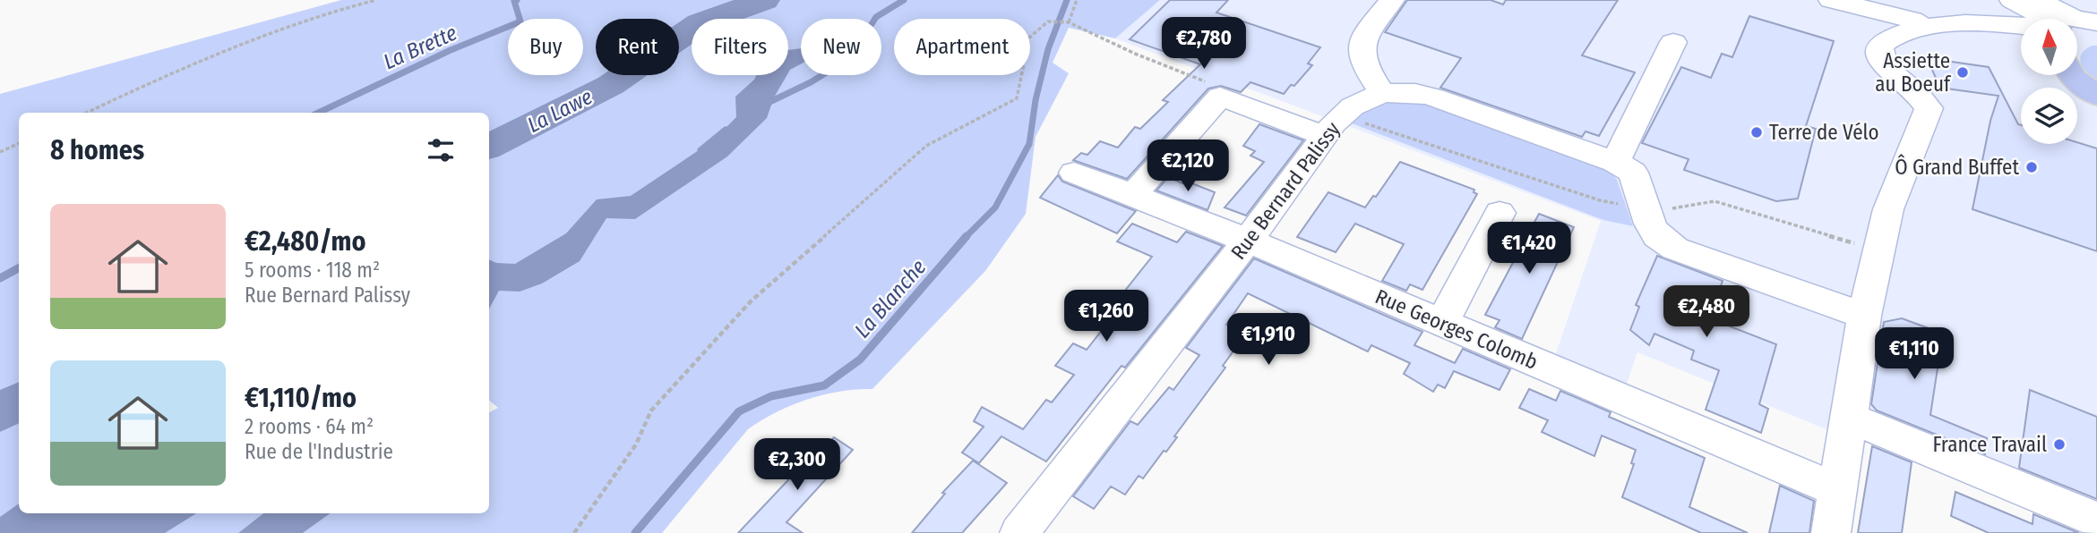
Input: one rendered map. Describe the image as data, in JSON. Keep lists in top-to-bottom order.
{
  "streets": {
    "street": ["Rue Bernard Palissy", "Rue Georges Colomb"]
  },
  "crossings": [
    ["Rue Bernard Palissy", "Rue Georges Colomb"]
  ],
  "water": ["La Brette", "La Lawe", "La Blanche"],
  "places": [
    "Assiette au Boeuf",
    "Terre de Vélo",
    "Ô Grand Buffet",
    "France Travail"
  ],
  "north": "top",
  "page": {
    "price": [
      "€2,780",
      "€2,120",
      "€1,420",
      "€2,480",
      "€1,260",
      "€1,910",
      "€1,110",
      "€2,300"
    ],
    "chip": [
      "Buy",
      "Rent",
      "Filters",
      "New",
      "Apartment"
    ],
    "heading": "8 homes",
    "list": [
      {
        "name": "€2,480/mo",
        "note": "5 rooms · 118 m² · Rue Bernard Palissy"
      },
      {
        "name": "€1,110/mo",
        "note": "2 rooms · 64 m² · Rue de l'Industrie"
      }
    ]
  }
}
